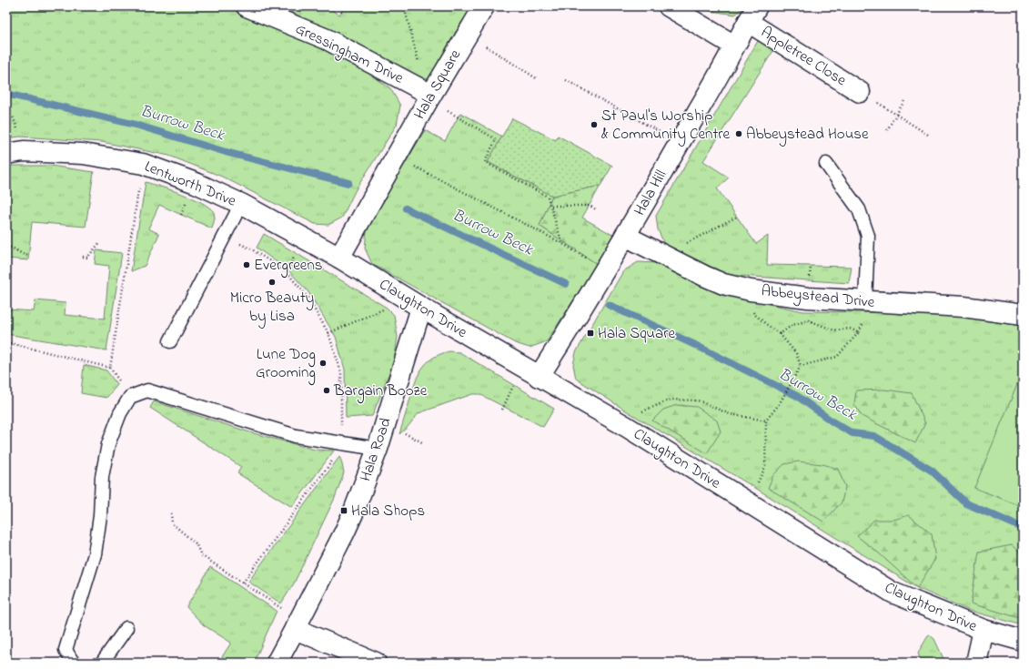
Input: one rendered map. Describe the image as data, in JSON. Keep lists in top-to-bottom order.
{
  "streets": {
    "street": [
      "Gressingham Drive",
      "Appletree Close",
      "Hala Square",
      "Lentworth Drive",
      "Hala Hill",
      "Abbeystead Drive",
      "Claughton Drive",
      "Hala Road"
    ]
  },
  "crossings": [
    ["Gressingham Drive", "Hala Square"],
    ["Appletree Close", "Hala Hill"],
    ["Hala Square", "Lentworth Drive"],
    ["Hala Square", "Claughton Drive"],
    ["Lentworth Drive", "Claughton Drive"],
    ["Hala Hill", "Abbeystead Drive"],
    ["Hala Hill", "Claughton Drive"],
    ["Claughton Drive", "Hala Road"]
  ],
  "water": ["Burrow Beck"],
  "places": {
    "other": [
      "St Paul's Worship & Community Centre",
      "Abbeystead House",
      "Evergreens",
      "Micro Beauty by Lisa",
      "Lune Dog Grooming",
      "Bargain Booze"
    ],
    "transit": ["Hala Square", "Hala Shops"]
  }
}
